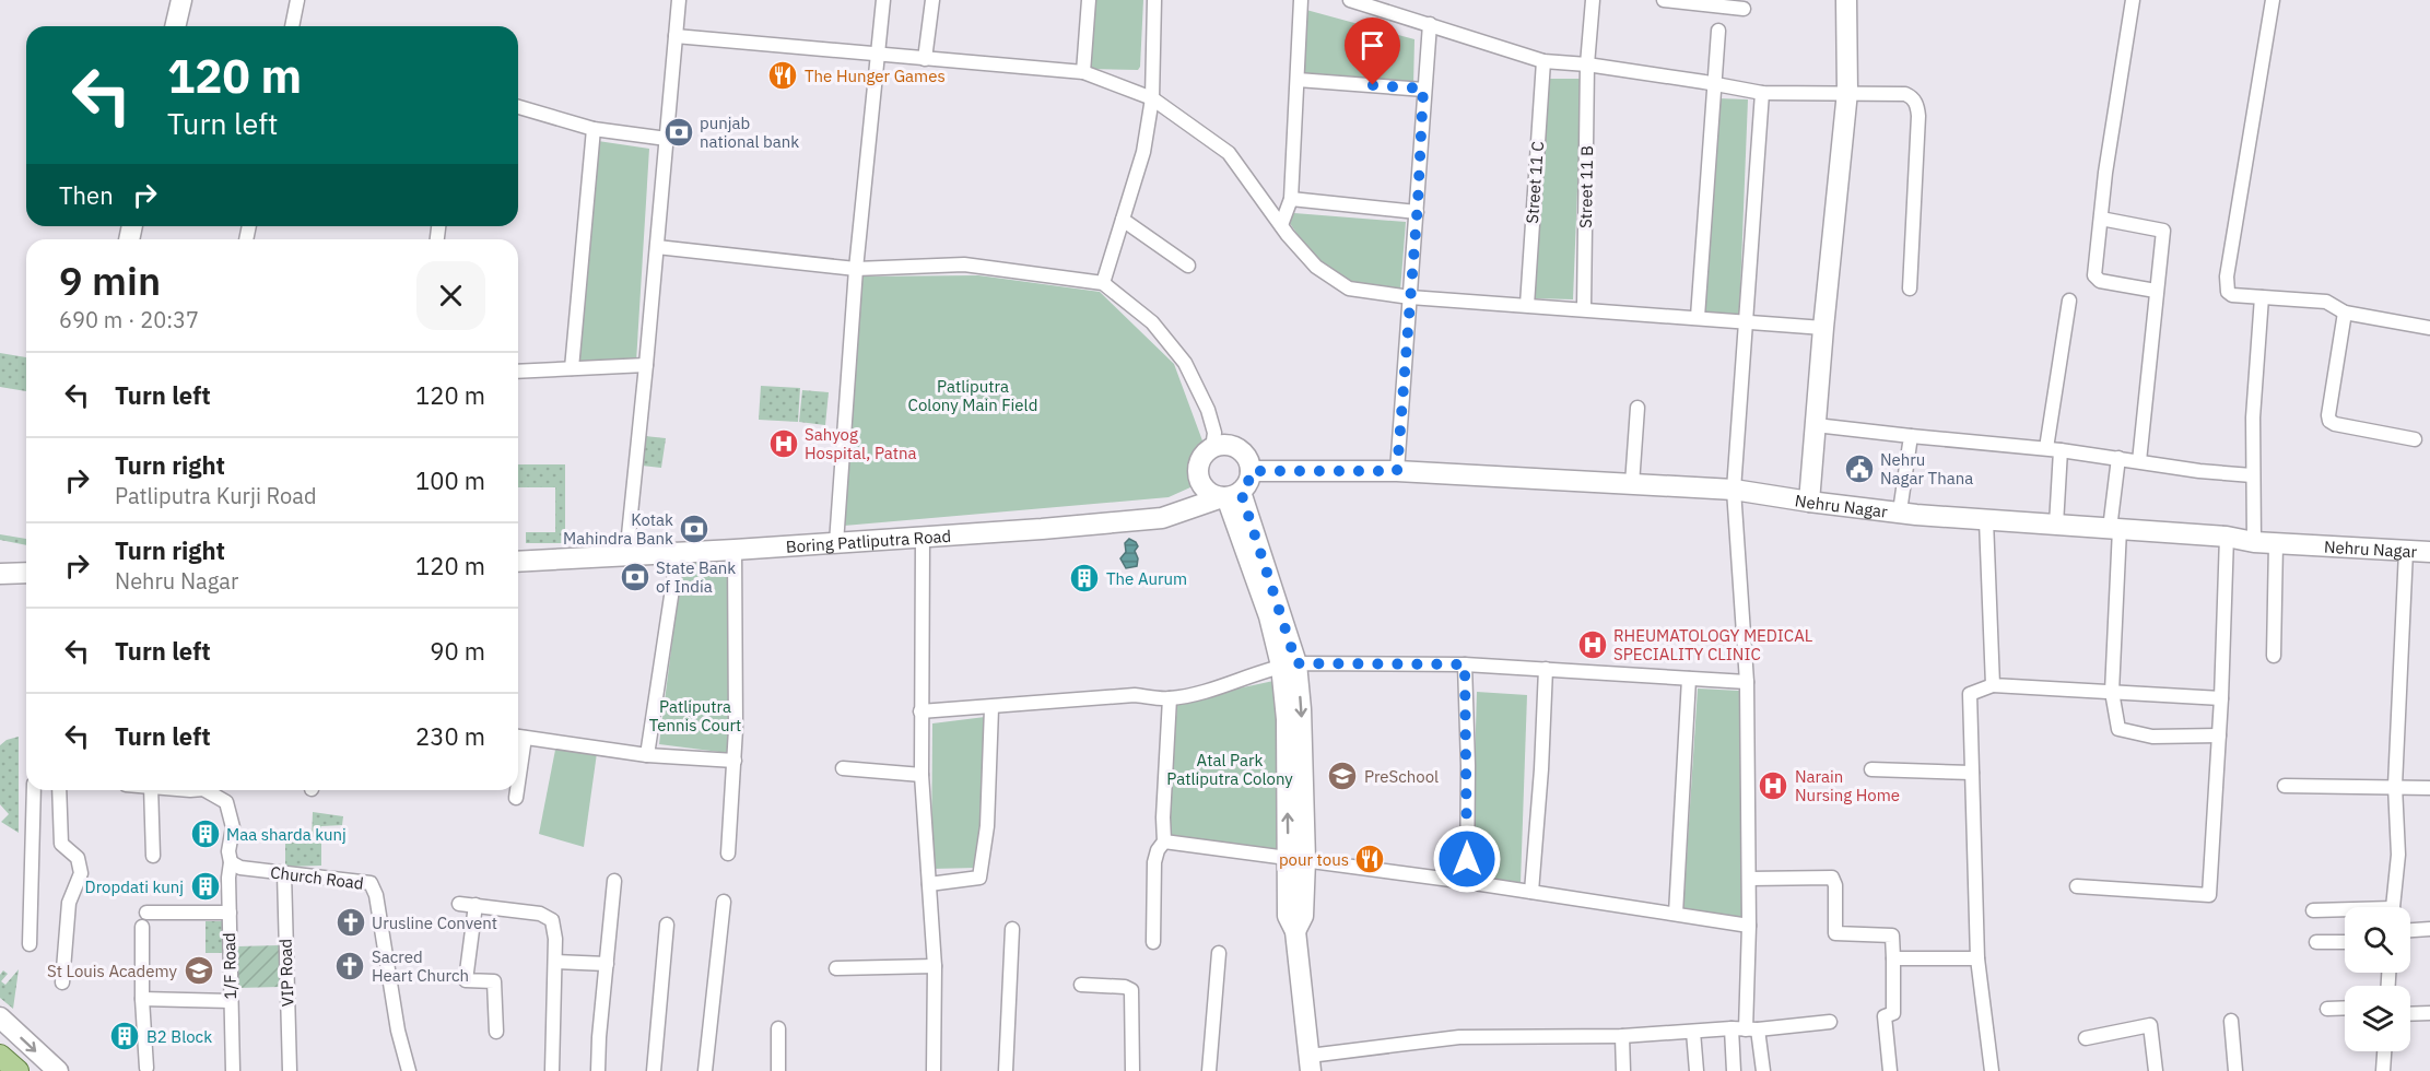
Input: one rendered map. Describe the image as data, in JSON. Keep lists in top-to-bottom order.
{
  "streets": {
    "street": [
      "Street 11 C",
      "Street 11 B",
      "Nehru Nagar",
      "Boring Patliputra Road",
      "Church Road",
      "1/F Road",
      "VIP Road"
    ]
  },
  "crossings": [
    ["Nehru Nagar", "Boring Patliputra Road"],
    ["Church Road", "1/F Road"],
    ["Church Road", "VIP Road"]
  ],
  "parks": ["Patliputra Colony Main Field", "Patliputra Tennis Court", "Atal Park Patliputra Colony"],
  "places": {
    "restaurant": ["The Hunger Games", "pour tous"],
    "bank": ["punjab national bank", "Kotak Mahindra Bank", "State Bank of India"],
    "hospital": ["Sahyog Hospital, Patna", "RHEUMATOLOGY MEDICAL SPECIALITY CLINIC", "Narain Nursing Home"],
    "public building": ["Nehru Nagar Thana"],
    "building": [
      "The Aurum",
      "Maa sharda kunj",
      "Dropdati kunj",
      "B2 Block"
    ],
    "school or university": ["PreSchool", "St Louis Academy"],
    "church": ["Urusline Convent", "Sacred Heart Church"]
  },
  "page": {
    "turn": ["120 m", "Turn left"],
    "then": "Then",
    "heading": ["9 min", "690 m · 20:37"],
    "list": [
      {
        "name": "Turn left",
        "value": "120 m"
      },
      {
        "name": "Turn right",
        "note": "Patliputra Kurji Road",
        "value": "100 m"
      },
      {
        "name": "Turn right",
        "note": "Nehru Nagar",
        "value": "120 m"
      },
      {
        "name": "Turn left",
        "value": "90 m"
      },
      {
        "name": "Turn left",
        "value": "230 m"
      }
    ]
  }
}
